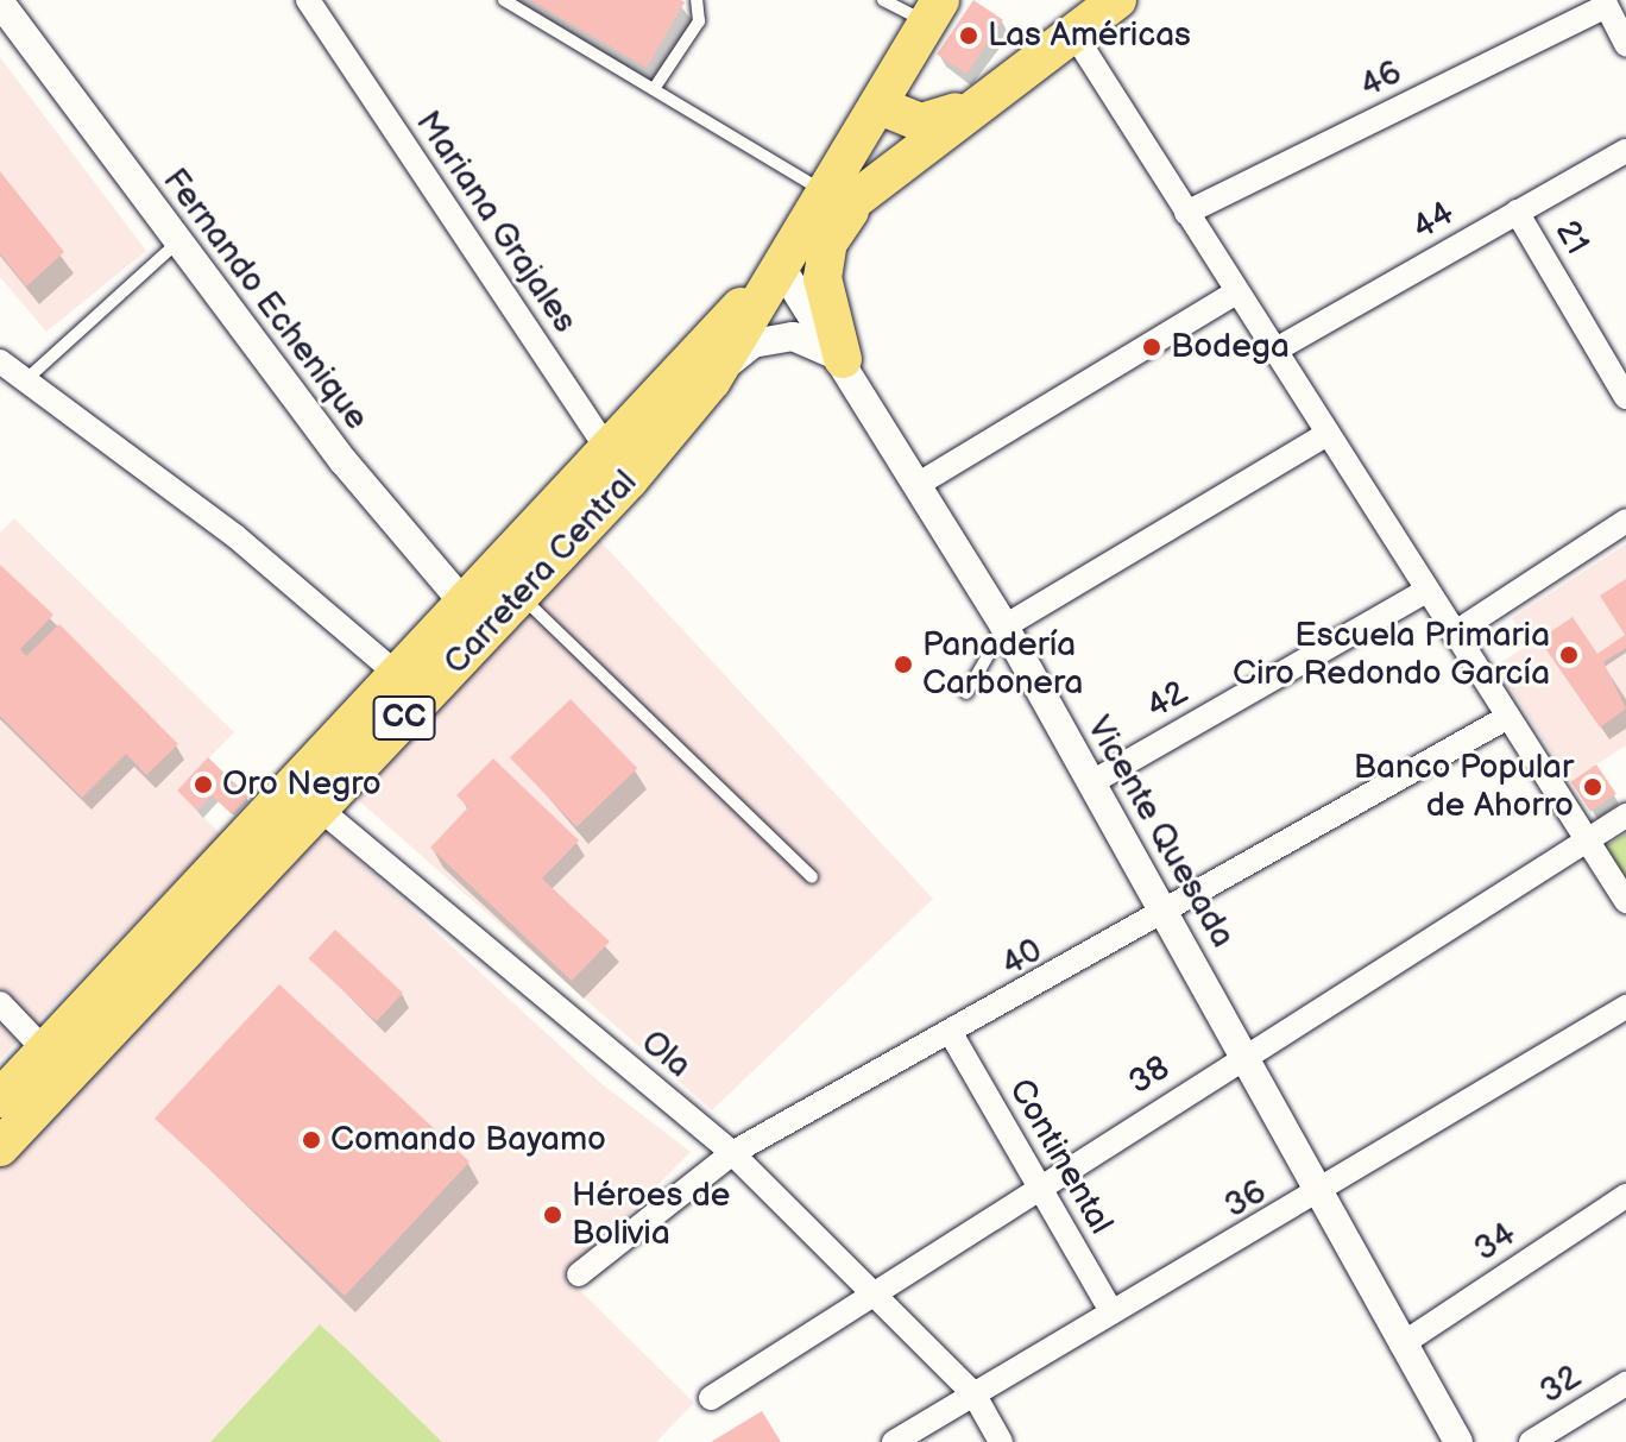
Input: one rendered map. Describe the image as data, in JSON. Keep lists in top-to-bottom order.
{
  "streets": {
    "main road": ["Carretera Central", "CC"],
    "street": [
      "46",
      "44",
      "Mariana Grajales",
      "21",
      "Fernando Echenique",
      "42",
      "Vicente Quesada",
      "40",
      "Ola",
      "38",
      "Continental",
      "36",
      "34",
      "32"
    ]
  },
  "crossings": [
    ["44", "21"],
    ["Mariana Grajales", "Carretera Central"],
    ["Fernando Echenique", "Carretera Central"],
    ["Carretera Central", "Vicente Quesada"],
    ["Carretera Central", "Ola"],
    ["42", "Vicente Quesada"],
    ["Vicente Quesada", "40"],
    ["Vicente Quesada", "38"],
    ["Vicente Quesada", "36"],
    ["Vicente Quesada", "34"],
    ["40", "Ola"],
    ["40", "Continental"],
    ["Ola", "38"],
    ["Ola", "36"],
    ["38", "Continental"],
    ["Continental", "36"]
  ],
  "places": [
    "Las Américas",
    "Bodega",
    "Escuela Primaria Ciro Redondo García",
    "Panadería Carbonera",
    "Oro Negro",
    "Banco Popular de Ahorro",
    "Comando Bayamo",
    "Héroes de Bolivia"
  ]
}
